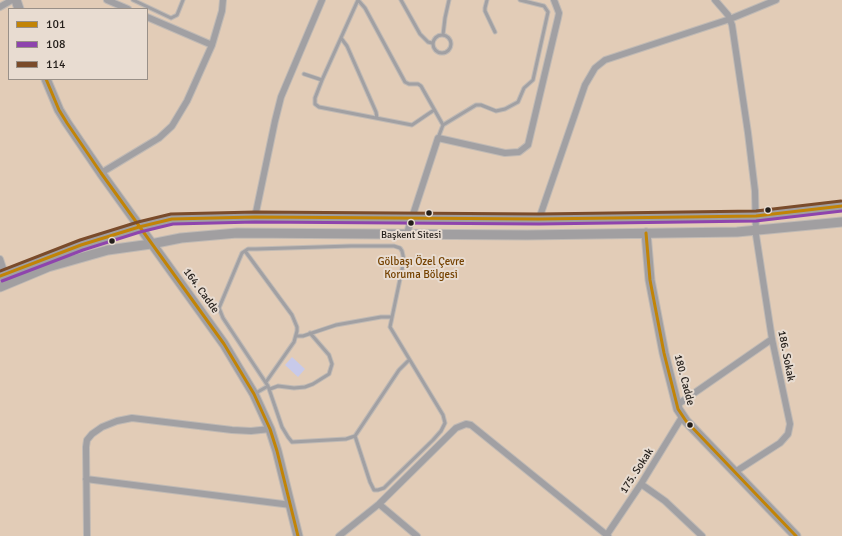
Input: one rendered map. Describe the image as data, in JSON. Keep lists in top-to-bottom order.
{
  "streets": {
    "street": [
      "164. Cadde",
      "186. Sokak",
      "180. Cadde",
      "175. Sokak"
    ]
  },
  "crossings": [
    ["186. Sokak", "180. Cadde"],
    ["180. Cadde", "175. Sokak"]
  ],
  "parks": ["Gölbaşı Özel Çevre Koruma Bölgesi"],
  "places": ["Başkent Sitesi"],
  "lines": ["transit line 101", "transit line 114", "transit line 108"],
  "legend": ["101", "108", "114"]
}
